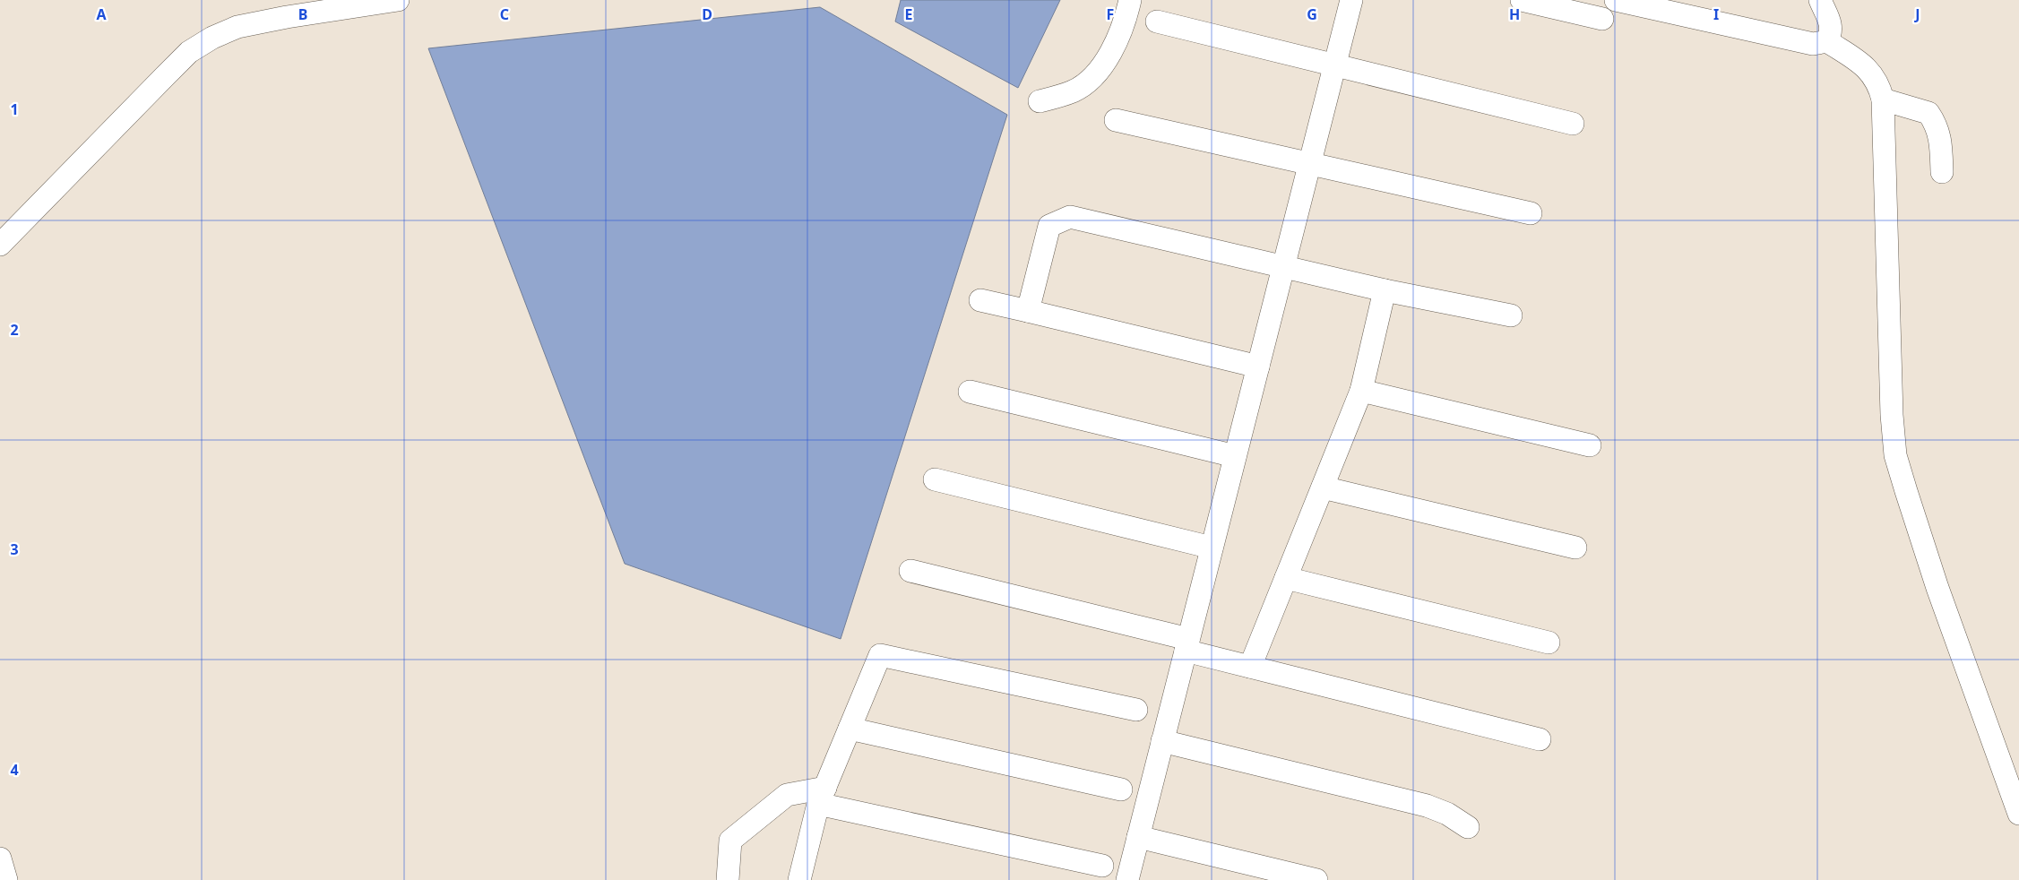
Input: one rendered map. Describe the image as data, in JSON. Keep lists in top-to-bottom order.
{
  "grid": {
    "columns": [
      "A",
      "B",
      "C",
      "D",
      "E",
      "F",
      "G",
      "H",
      "I",
      "J"
    ],
    "rows": [
      "1",
      "2",
      "3",
      "4"
    ]
  }
}
